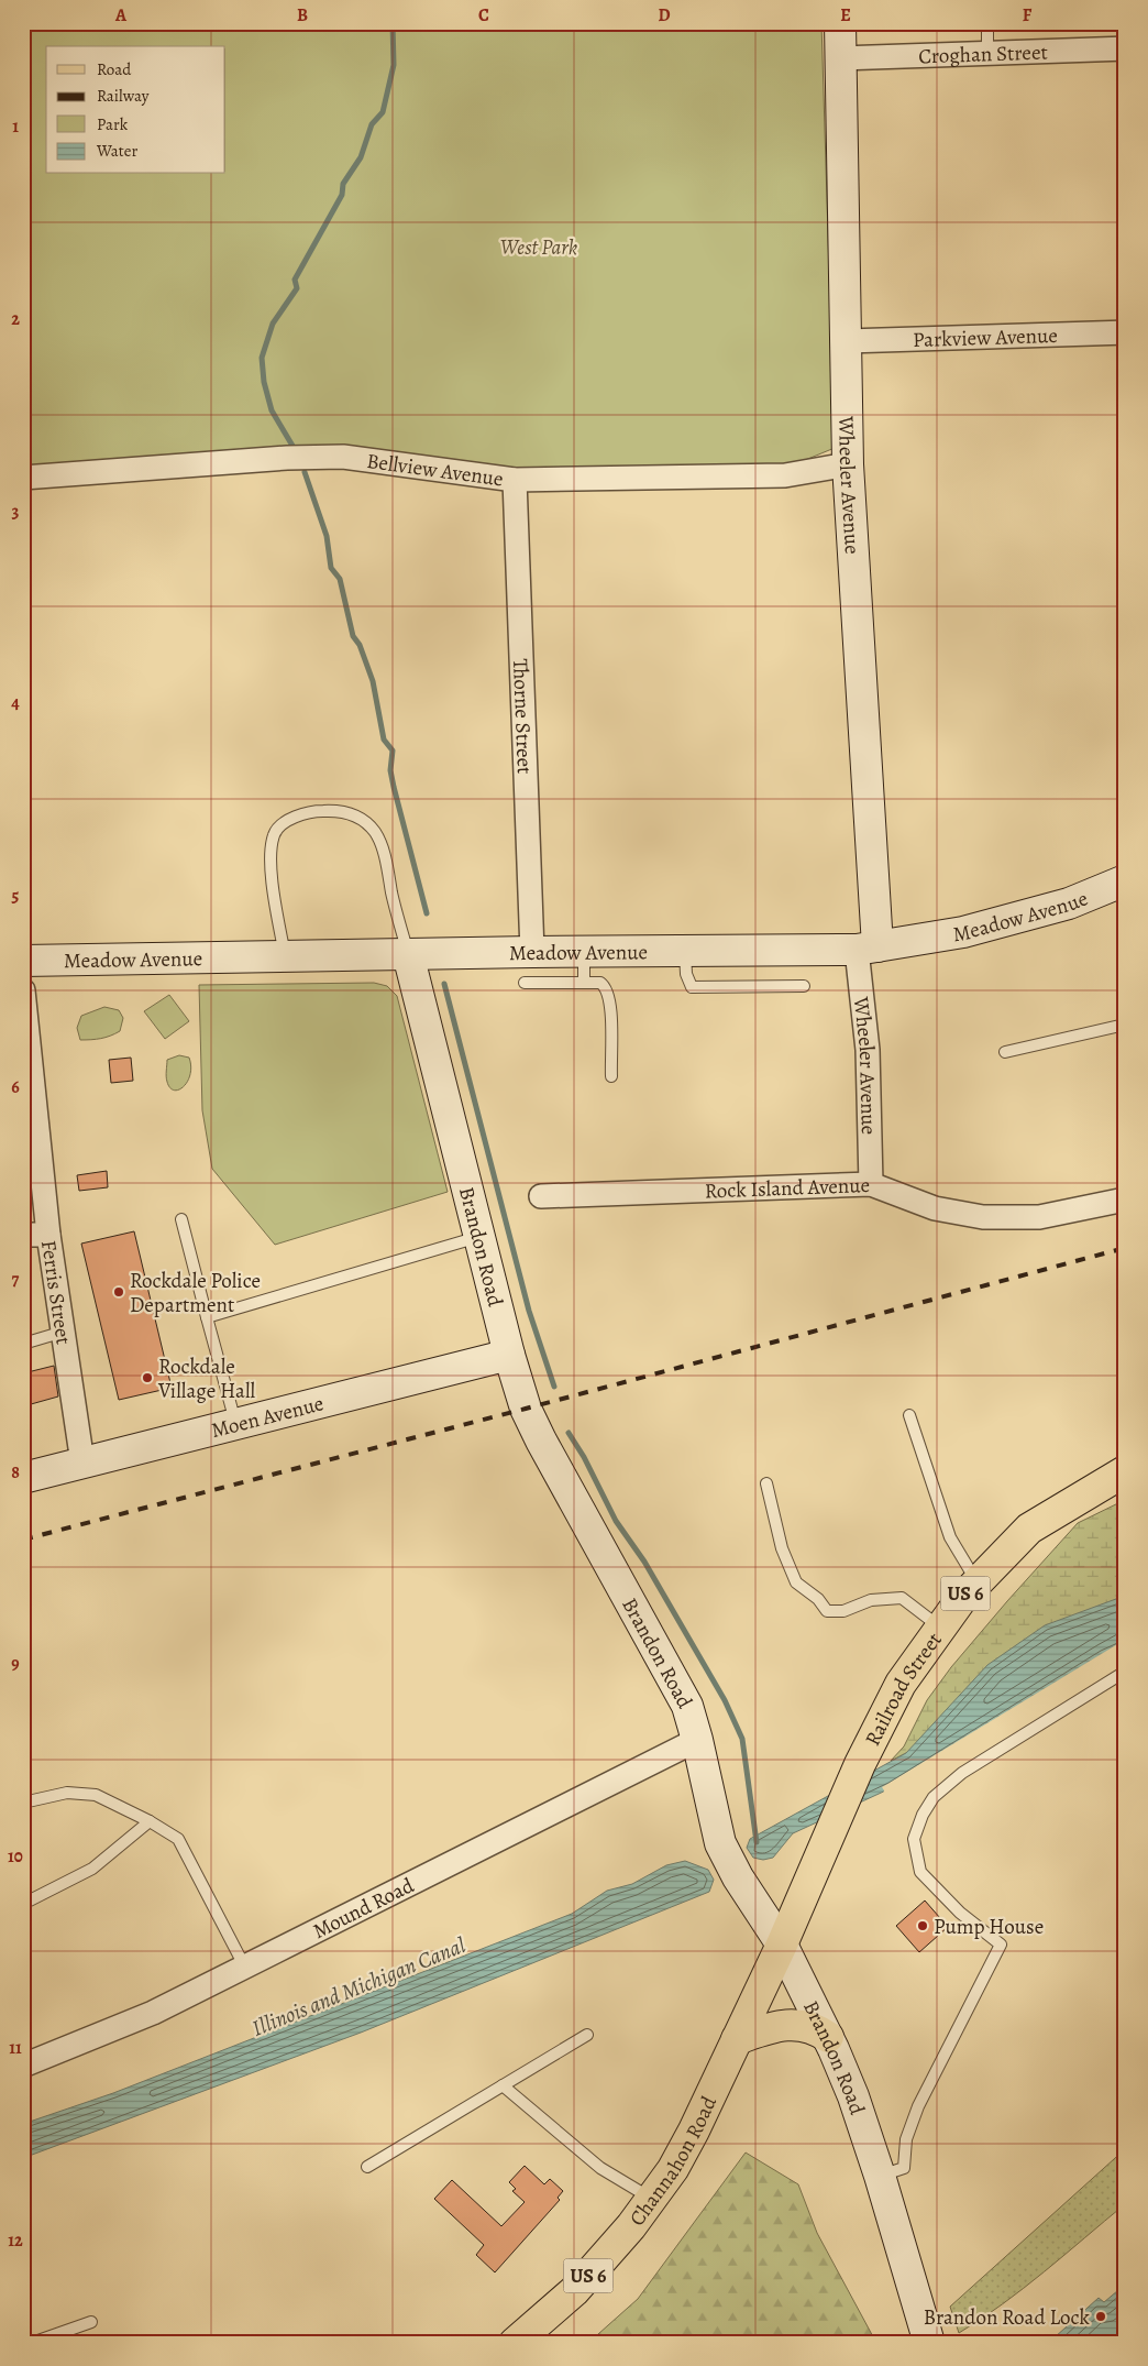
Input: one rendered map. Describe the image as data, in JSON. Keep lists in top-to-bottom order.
{
  "streets": {
    "main road": ["US 6", "Railroad Street", "Channahon Road"],
    "street": [
      "Croghan Street",
      "Parkview Avenue",
      "Bellview Avenue",
      "Wheeler Avenue",
      "Thorne Street",
      "Meadow Avenue",
      "Rock Island Avenue",
      "Brandon Road",
      "Ferris Street",
      "Moen Avenue",
      "Mound Road"
    ]
  },
  "crossings": [
    ["Croghan Street", "Wheeler Avenue"],
    ["Parkview Avenue", "Wheeler Avenue"],
    ["Bellview Avenue", "Wheeler Avenue"],
    ["Bellview Avenue", "Thorne Street"],
    ["Wheeler Avenue", "Meadow Avenue"],
    ["Wheeler Avenue", "Rock Island Avenue"],
    ["Thorne Street", "Meadow Avenue"],
    ["Meadow Avenue", "Brandon Road"],
    ["Brandon Road", "Moen Avenue"],
    ["Brandon Road", "Railroad Street"],
    ["Brandon Road", "Mound Road"],
    ["Brandon Road", "Channahon Road"],
    ["Ferris Street", "Moen Avenue"],
    ["Railroad Street", "Channahon Road"]
  ],
  "water": ["Illinois and Michigan Canal"],
  "parks": ["West Park"],
  "places": [
    "Rockdale Police Department",
    "Rockdale Village Hall",
    "Pump House",
    "Brandon Road Lock"
  ],
  "legend": [
    "Road",
    "Railway",
    "Park",
    "Water"
  ],
  "grid": {
    "columns": [
      "A",
      "B",
      "C",
      "D",
      "E",
      "F"
    ],
    "rows": [
      "1",
      "2",
      "3",
      "4",
      "5",
      "6",
      "7",
      "8",
      "9",
      "10",
      "11",
      "12"
    ]
  }
}
